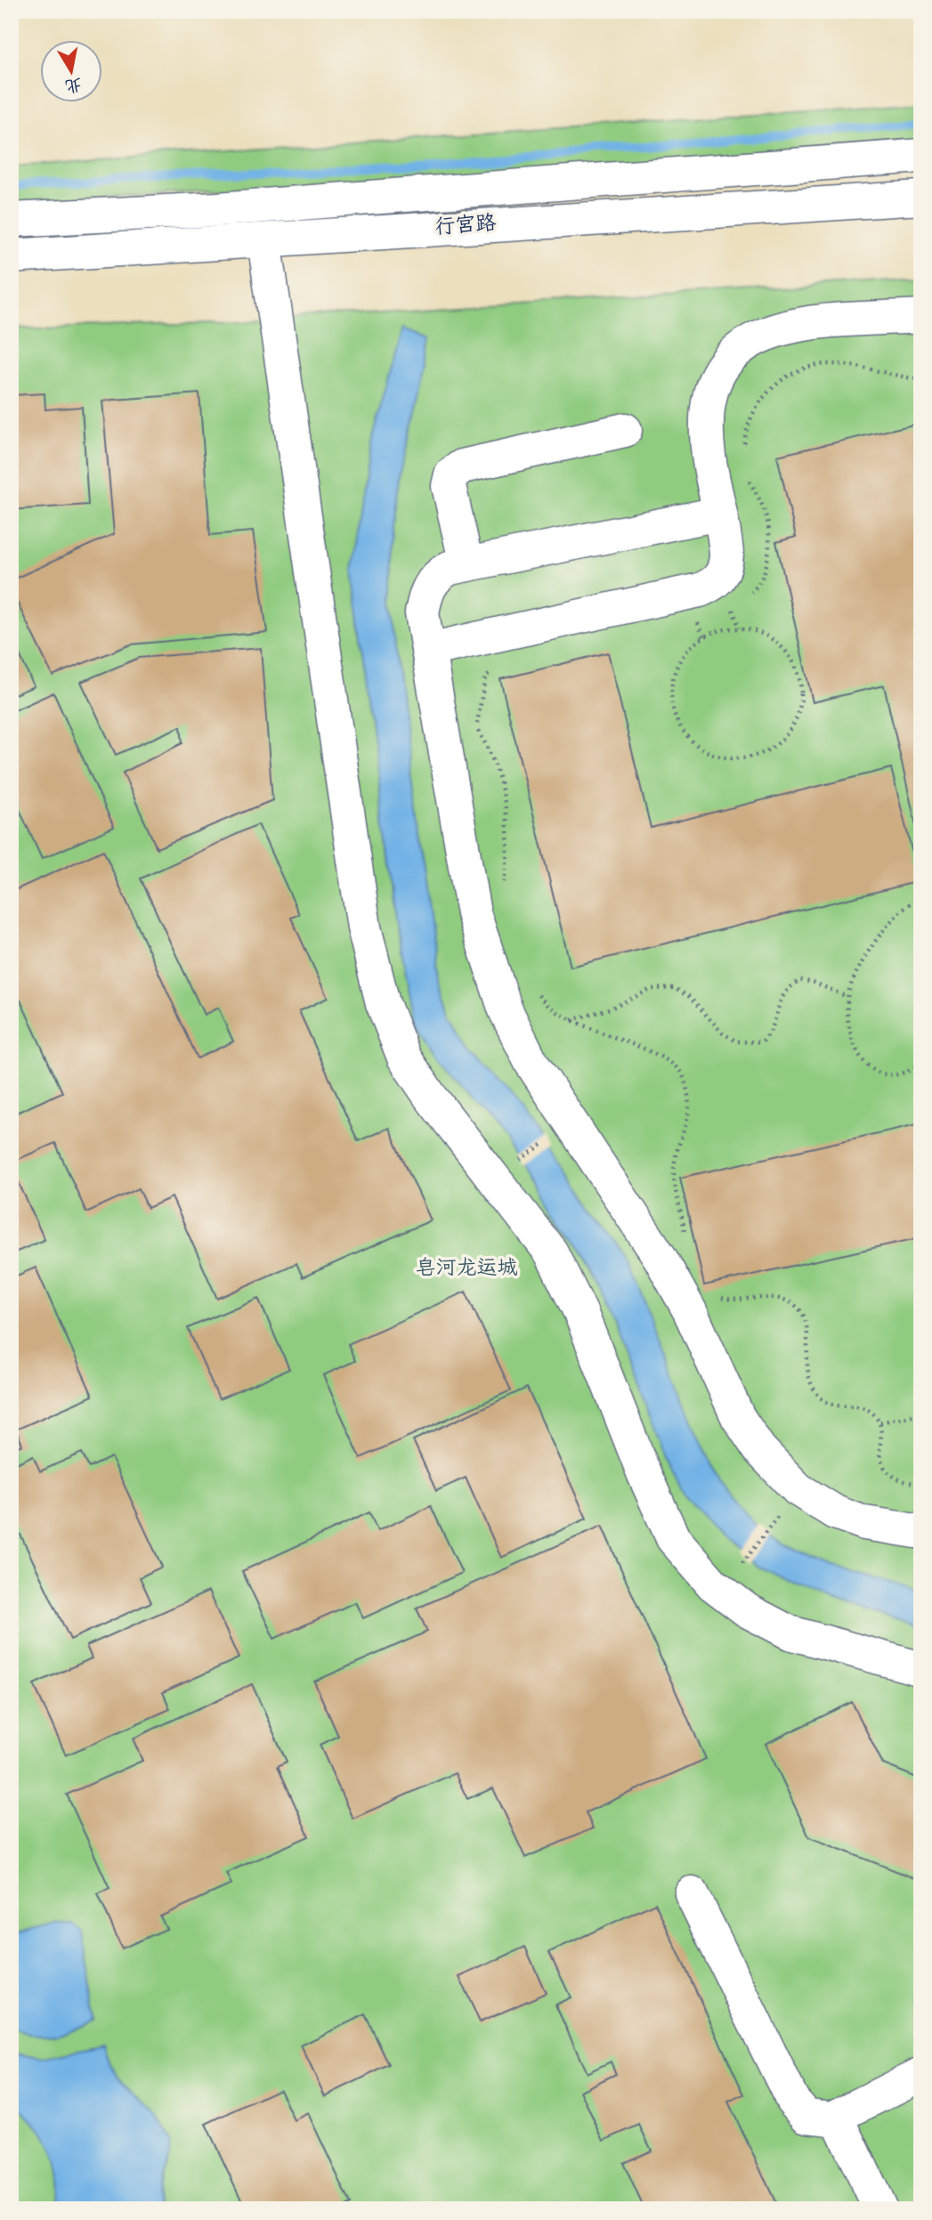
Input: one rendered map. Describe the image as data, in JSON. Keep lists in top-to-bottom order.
{
  "streets": {
    "main road": ["行宫路"]
  },
  "parks": ["皂河龙运城"],
  "north": "bottom"
}
